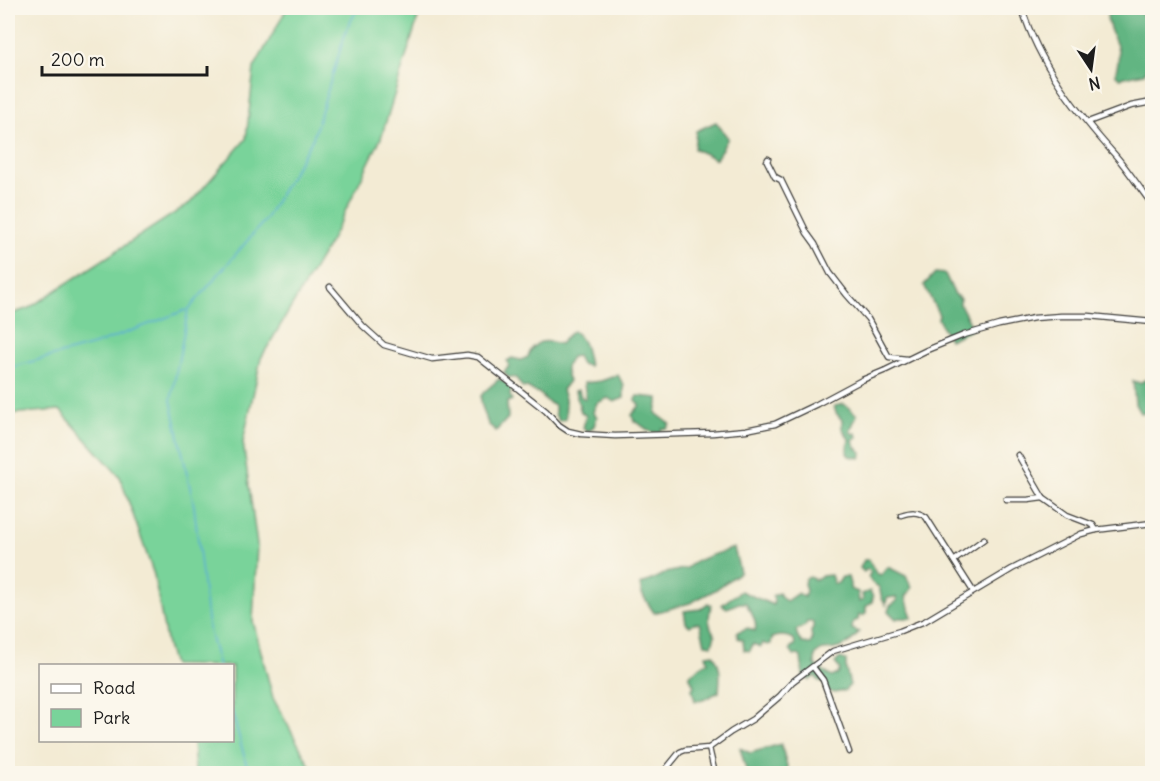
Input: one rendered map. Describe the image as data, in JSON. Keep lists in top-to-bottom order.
{
  "legend": ["Road", "Park"],
  "scale_bar": "200 m",
  "north": "bottom"
}
